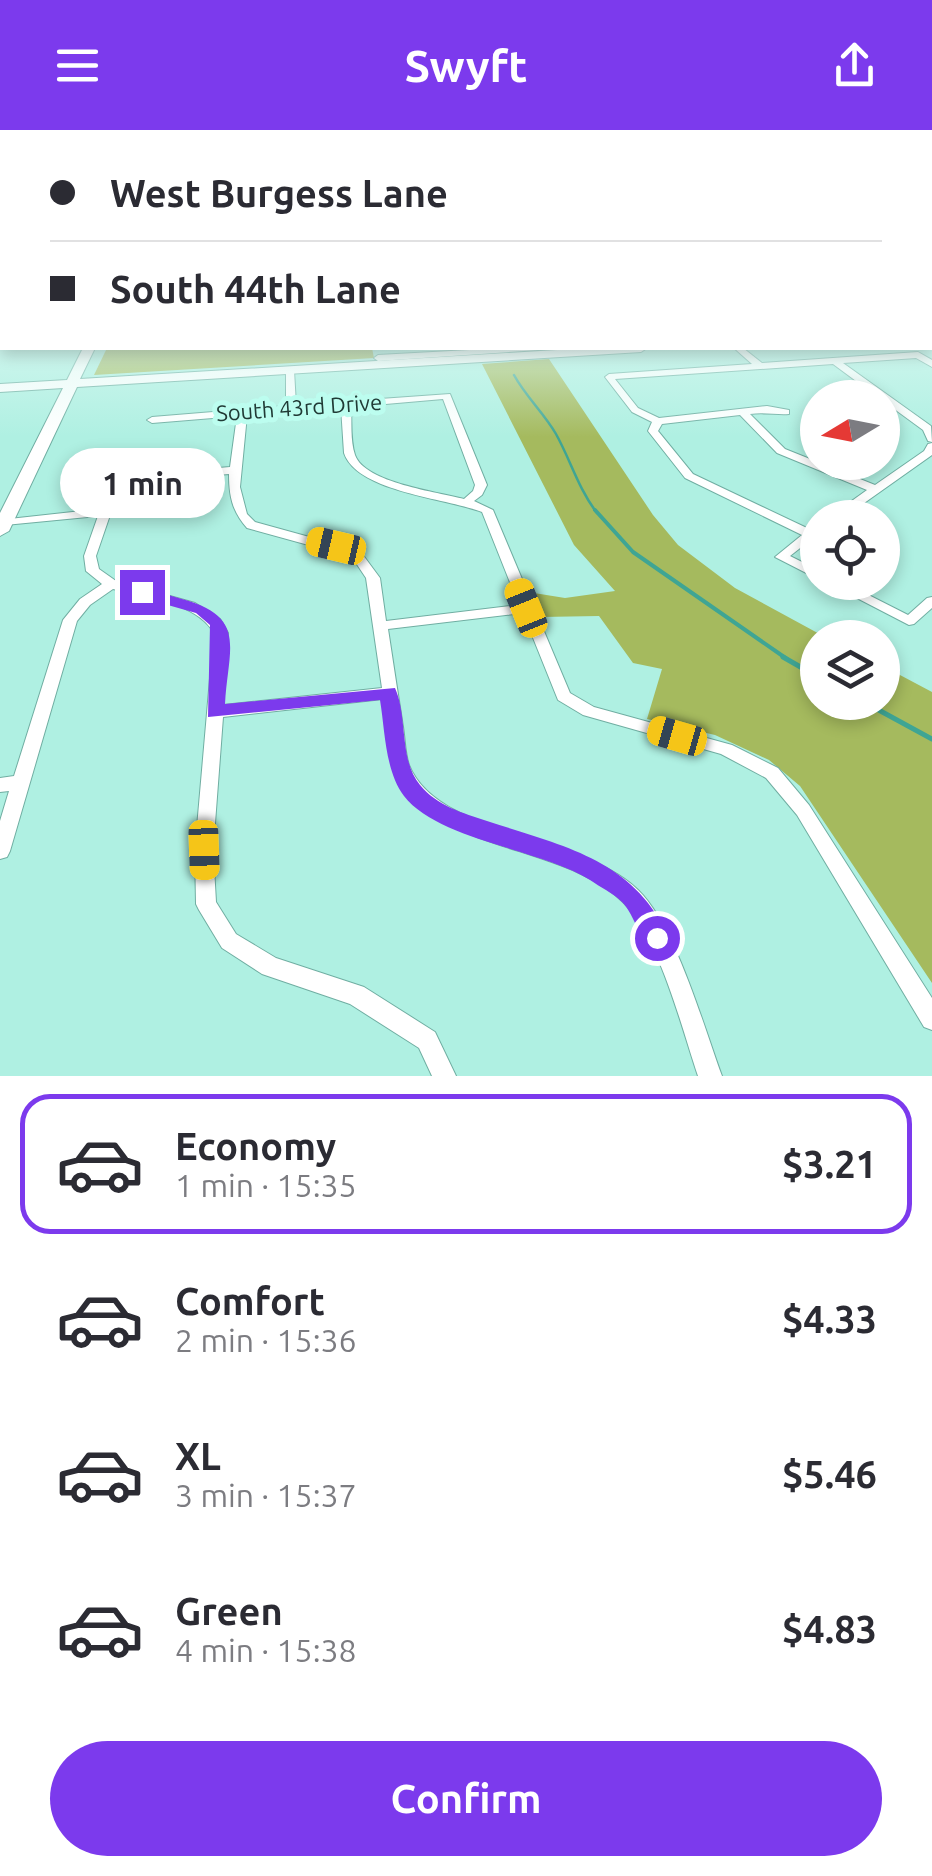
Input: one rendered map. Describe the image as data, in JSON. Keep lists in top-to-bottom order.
{
  "streets": {
    "street": ["South 43rd Drive"]
  },
  "north": "left",
  "page": {
    "header": "Swyft",
    "banner": ["West Burgess Lane", "South 44th Lane"],
    "bubble": "1 min",
    "list": [
      {
        "name": "Economy",
        "note": "1 min · 15:35",
        "value": "$3.21"
      },
      {
        "name": "Comfort",
        "note": "2 min · 15:36",
        "value": "$4.33"
      },
      {
        "name": "XL",
        "note": "3 min · 15:37",
        "value": "$5.46"
      },
      {
        "name": "Green",
        "note": "4 min · 15:38",
        "value": "$4.83"
      }
    ],
    "buttons": "Confirm"
  }
}
